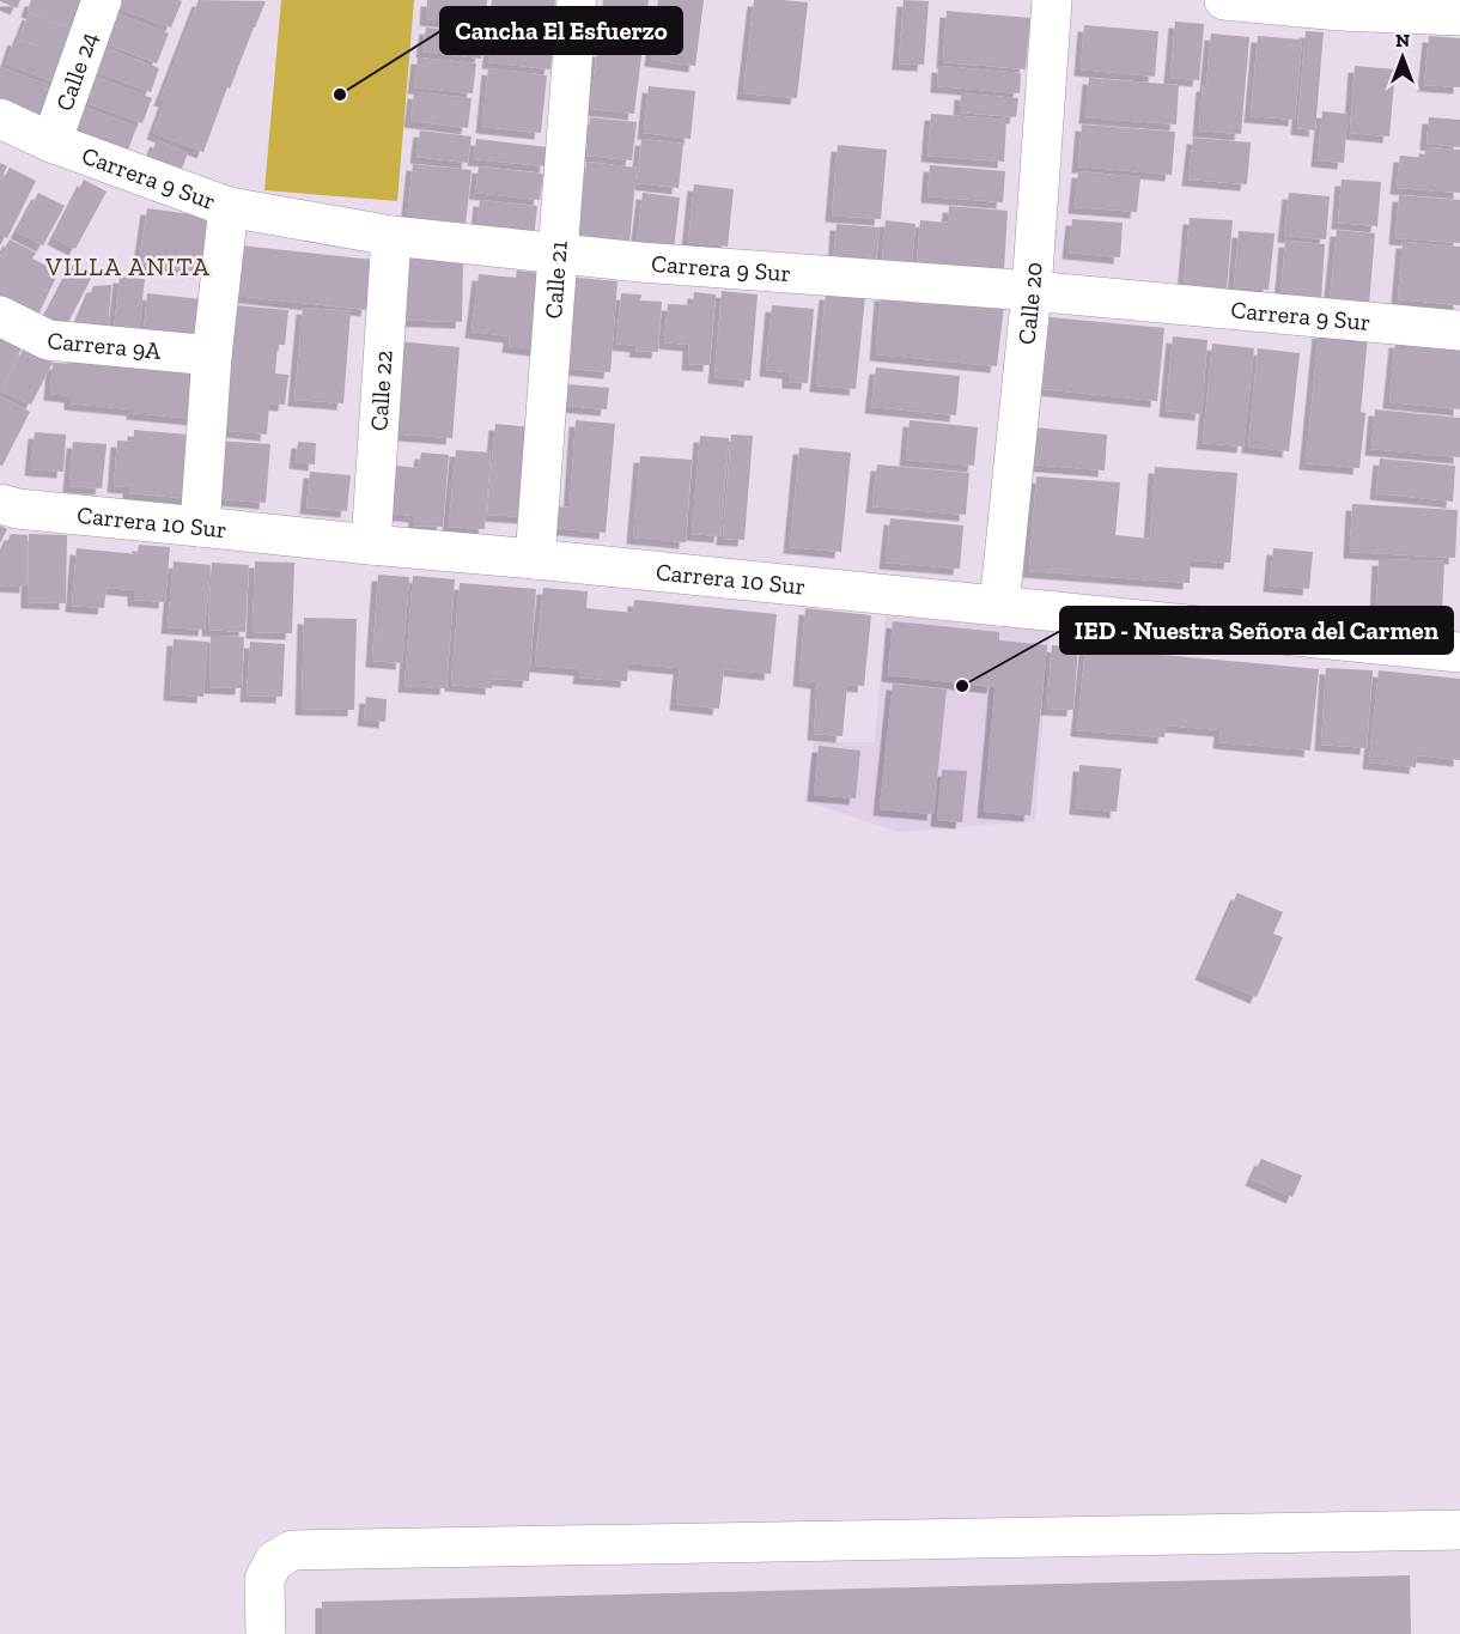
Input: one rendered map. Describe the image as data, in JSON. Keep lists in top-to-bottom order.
{
  "streets": {
    "street": [
      "Calle 24",
      "Carrera 9 Sur",
      "Calle 21",
      "Calle 20",
      "Carrera 9A",
      "Calle 22",
      "Carrera 10 Sur"
    ]
  },
  "crossings": [
    ["Calle 24", "Carrera 9 Sur"],
    ["Carrera 9 Sur", "Calle 21"],
    ["Carrera 9 Sur", "Calle 20"],
    ["Carrera 9 Sur", "Calle 22"],
    ["Calle 21", "Carrera 10 Sur"],
    ["Calle 20", "Carrera 10 Sur"],
    ["Calle 22", "Carrera 10 Sur"]
  ],
  "districts": ["VILLA ANITA"],
  "places": ["Cancha El Esfuerzo", "IED - Nuestra Señora del Carmen"],
  "north": "top"
}
